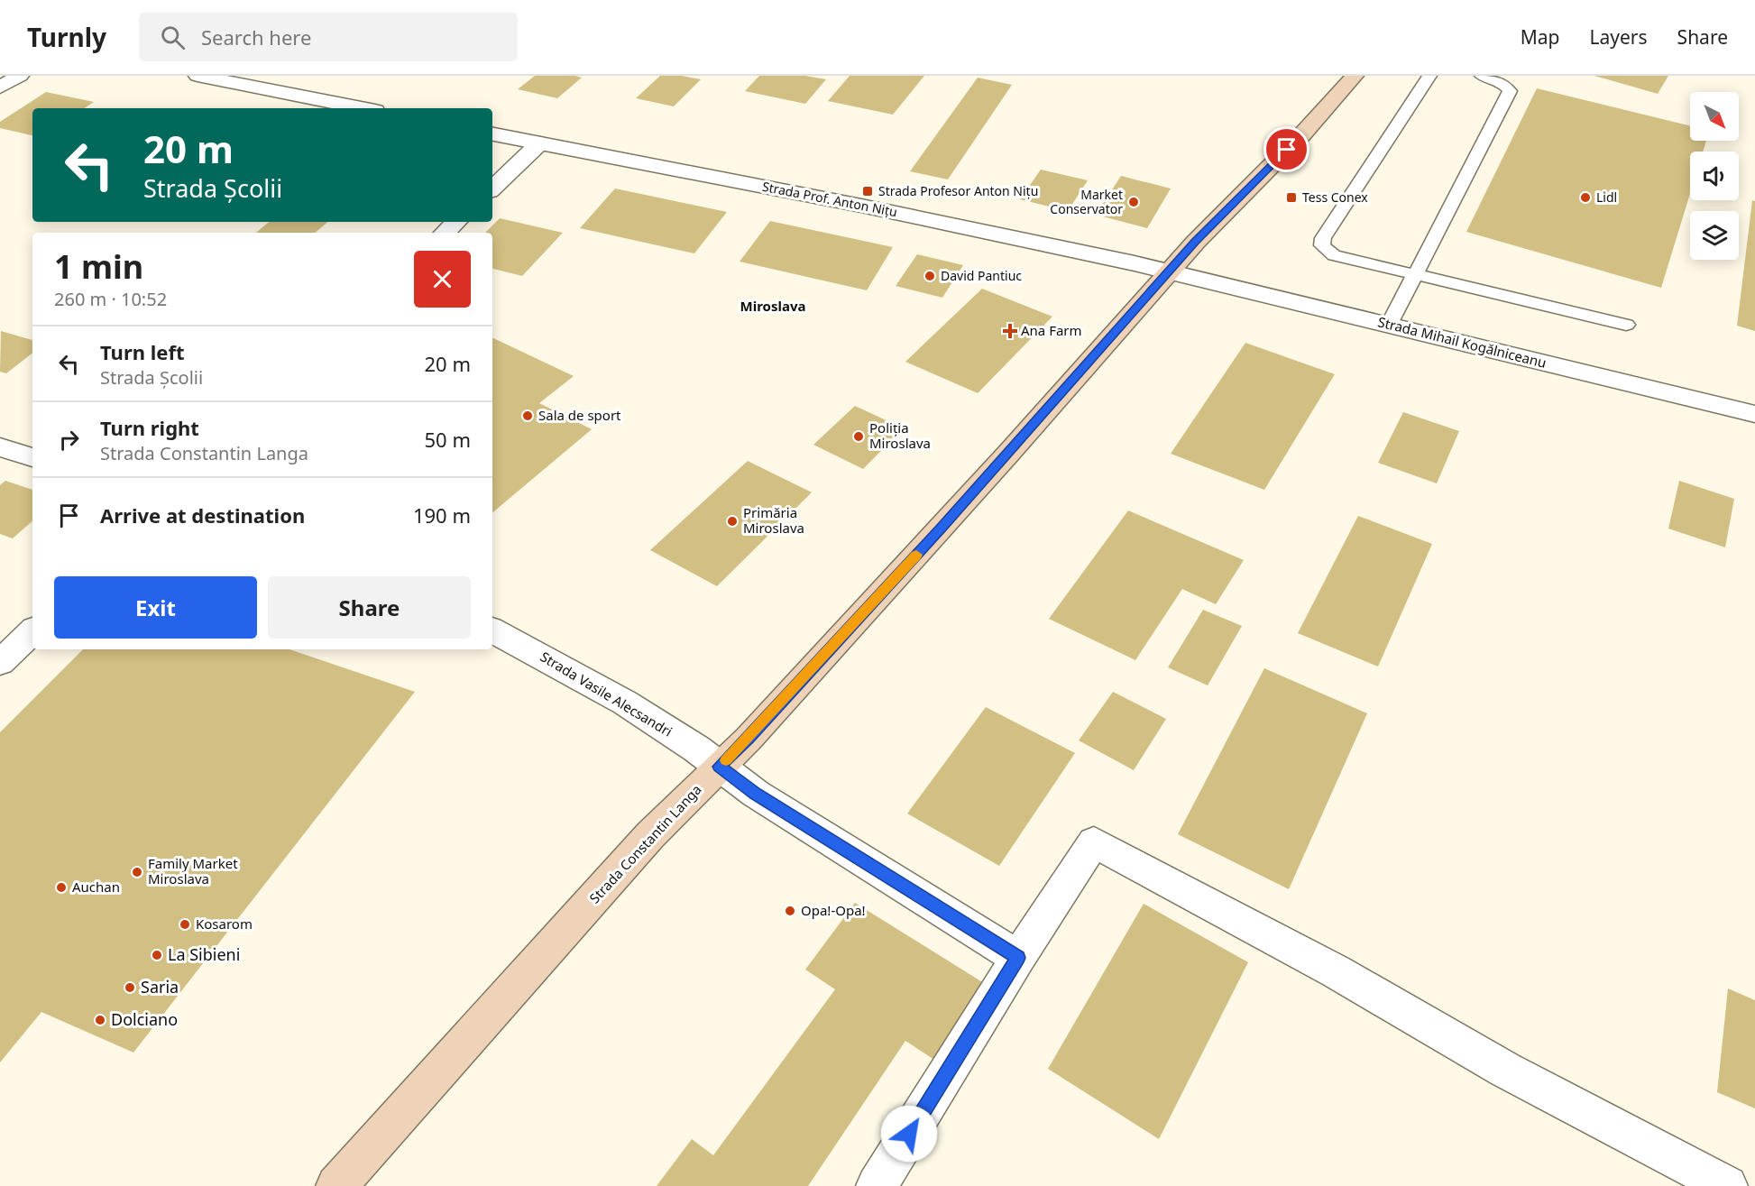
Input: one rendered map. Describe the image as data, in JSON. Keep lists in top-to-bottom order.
{
  "streets": {
    "main road": ["Strada Constantin Langa"],
    "street": ["Strada Prof. Anton Nițu", "Strada Mihail Kogălniceanu", "Strada Vasile Alecsandri"]
  },
  "crossings": [
    ["Strada Prof. Anton Nițu", "Strada Mihail Kogălniceanu"],
    ["Strada Prof. Anton Nițu", "Strada Constantin Langa"],
    ["Strada Mihail Kogălniceanu", "Strada Constantin Langa"],
    ["Strada Vasile Alecsandri", "Strada Constantin Langa"]
  ],
  "districts": ["Miroslava"],
  "places": {
    "transit": ["Strada Profesor Anton Nițu", "Tess Conex"],
    "other": [
      "Lidl",
      "Market Conservator",
      "David Pantiuc",
      "Sala de sport",
      "Poliția Miroslava",
      "Primăria Miroslava",
      "Family Market Miroslava",
      "Auchan",
      "Opa!-Opa!",
      "Kosarom",
      "La Sibieni",
      "Saria",
      "Dolciano"
    ],
    "health": ["Ana Farm"]
  },
  "north": "bottom right",
  "page": {
    "header": "Turnly",
    "search": "Search here",
    "nav": ["Map", "Layers", "Share"],
    "turn": ["20 m", "Strada Școlii"],
    "heading": ["1 min", "260 m · 10:52"],
    "list": [
      {
        "name": "Turn left",
        "note": "Strada Școlii",
        "value": "20 m"
      },
      {
        "name": "Turn right",
        "note": "Strada Constantin Langa",
        "value": "50 m"
      },
      {
        "name": "Arrive at destination",
        "value": "190 m"
      }
    ],
    "buttons": ["Exit", "Share"]
  }
}
